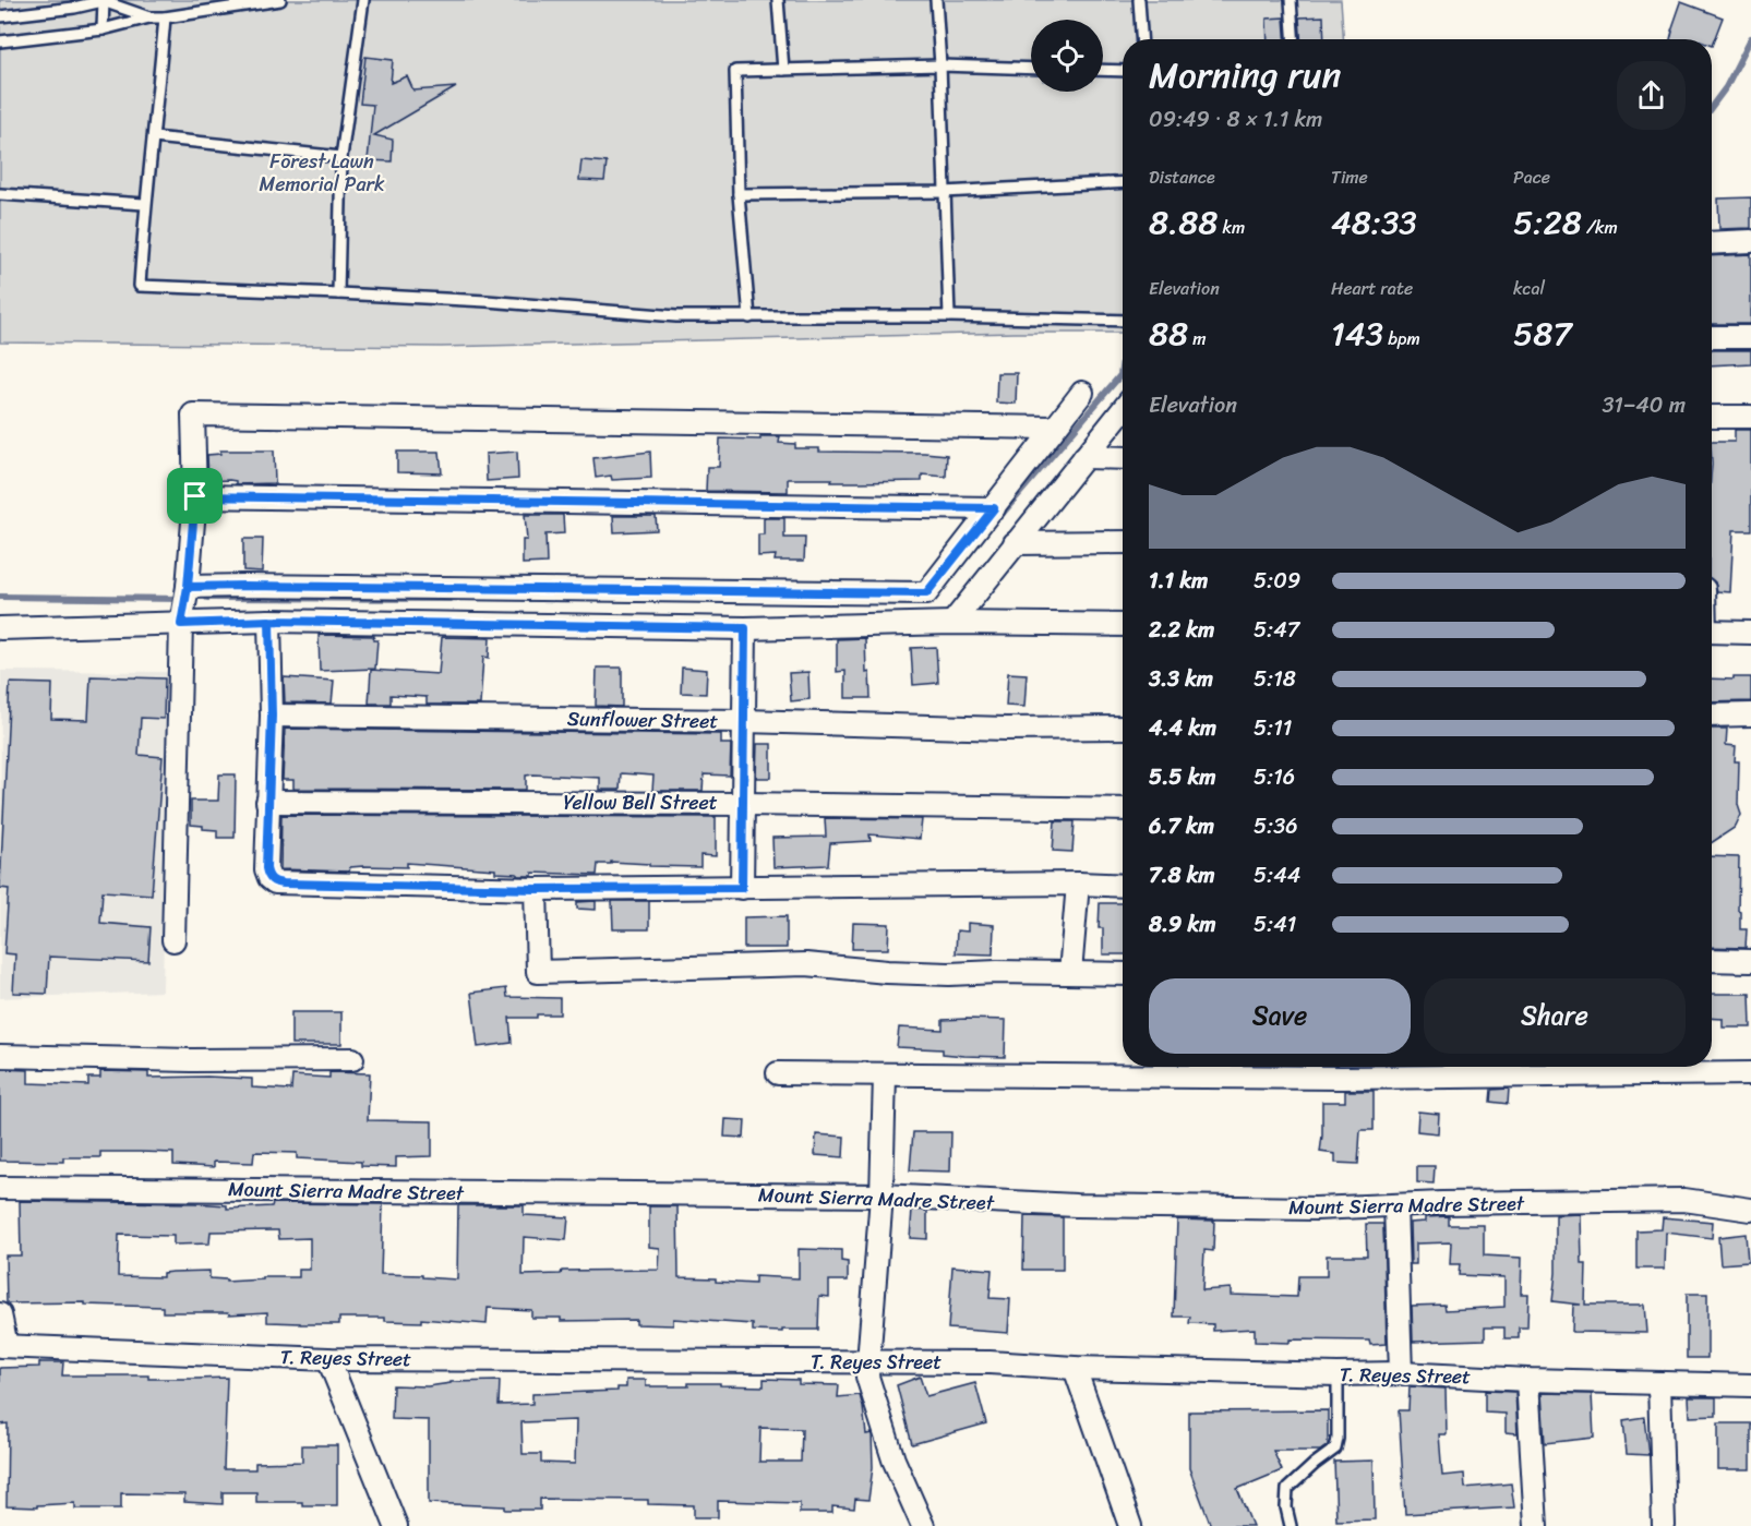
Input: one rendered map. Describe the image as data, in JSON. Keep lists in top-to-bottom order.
{
  "streets": {
    "street": [
      "Sunflower Street",
      "Yellow Bell Street",
      "Mount Sierra Madre Street",
      "T. Reyes Street"
    ]
  },
  "parks": ["Forest Lawn Memorial Park"],
  "page": {
    "heading": ["Morning run", "09:49 · 8 × 1.1 km"],
    "stats": [
      ["Distance", "8.88 km"],
      ["Time", "48:33"],
      ["Pace", "5:28 /km"],
      ["Elevation", "88 m"],
      ["Heart rate", "143 bpm"],
      ["kcal", "587"]
    ],
    "chart": ["Elevation", "31–40 m"],
    "list": [
      {
        "name": "1.1 km",
        "note": "5:09"
      },
      {
        "name": "2.2 km",
        "note": "5:47"
      },
      {
        "name": "3.3 km",
        "note": "5:18"
      },
      {
        "name": "4.4 km",
        "note": "5:11"
      },
      {
        "name": "5.5 km",
        "note": "5:16"
      },
      {
        "name": "6.7 km",
        "note": "5:36"
      },
      {
        "name": "7.8 km",
        "note": "5:44"
      },
      {
        "name": "8.9 km",
        "note": "5:41"
      }
    ],
    "buttons": ["Save", "Share"]
  }
}
